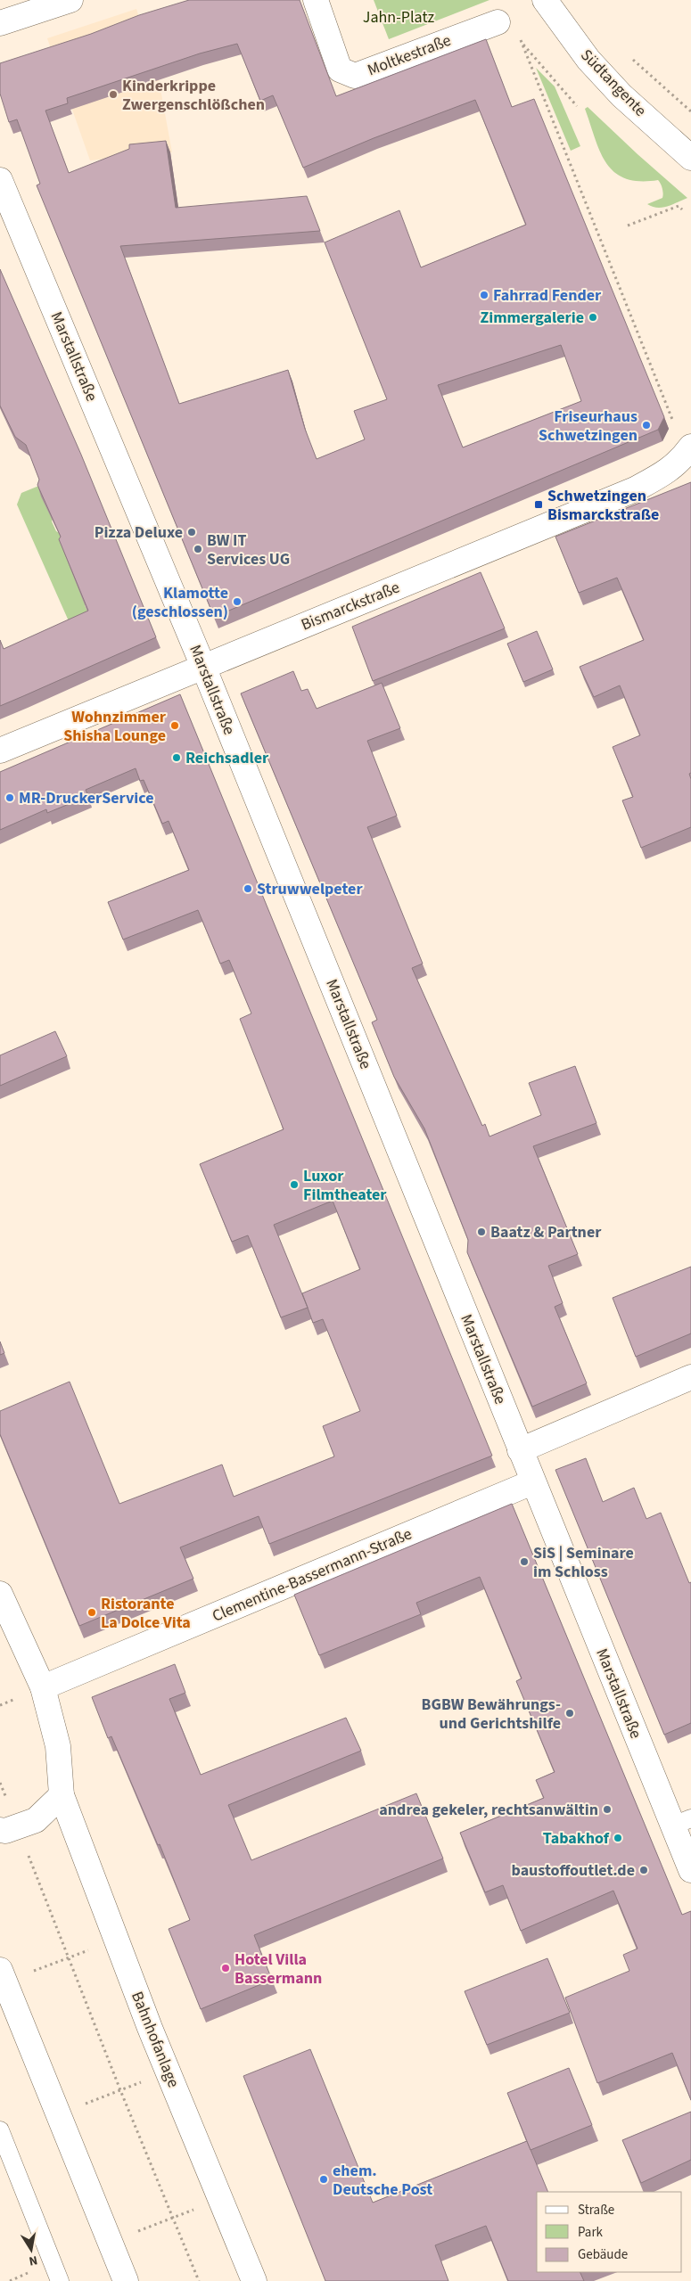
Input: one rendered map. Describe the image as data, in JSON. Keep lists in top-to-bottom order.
{
  "streets": {
    "street": [
      "Moltkestraße",
      "Südtangente",
      "Marstallstraße",
      "Bismarckstraße",
      "Clementine-Bassermann-Straße",
      "Bahnhofanlage"
    ]
  },
  "crossings": [
    ["Marstallstraße", "Bismarckstraße"],
    ["Marstallstraße", "Clementine-Bassermann-Straße"],
    ["Clementine-Bassermann-Straße", "Bahnhofanlage"]
  ],
  "parks": ["Jahn-Platz"],
  "places": {
    "other": [
      "Kinderkrippe Zwergenschlößchen",
      "Fahrrad Fender",
      "Zimmergalerie",
      "Friseurhaus Schwetzingen",
      "Pizza Deluxe",
      "BW IT Services UG",
      "Klamotte (geschlossen)",
      "Wohnzimmer Shisha Lounge",
      "Reichsadler",
      "MR-DruckerService",
      "Struwwelpeter",
      "Luxor Filmtheater",
      "Baatz & Partner",
      "SiS | Seminare im Schloss",
      "Ristorante La Dolce Vita",
      "BGBW Bewährungs- und Gerichtshilfe",
      "andrea gekeler, rechtsanwältin",
      "Tabakhof",
      "baustoffoutlet.de",
      "Hotel Villa Bassermann",
      "ehem. Deutsche Post"
    ],
    "transit": ["Schwetzingen Bismarckstraße"]
  },
  "legend": ["Straße", "Park", "Gebäude"],
  "north": "bottom"
}
